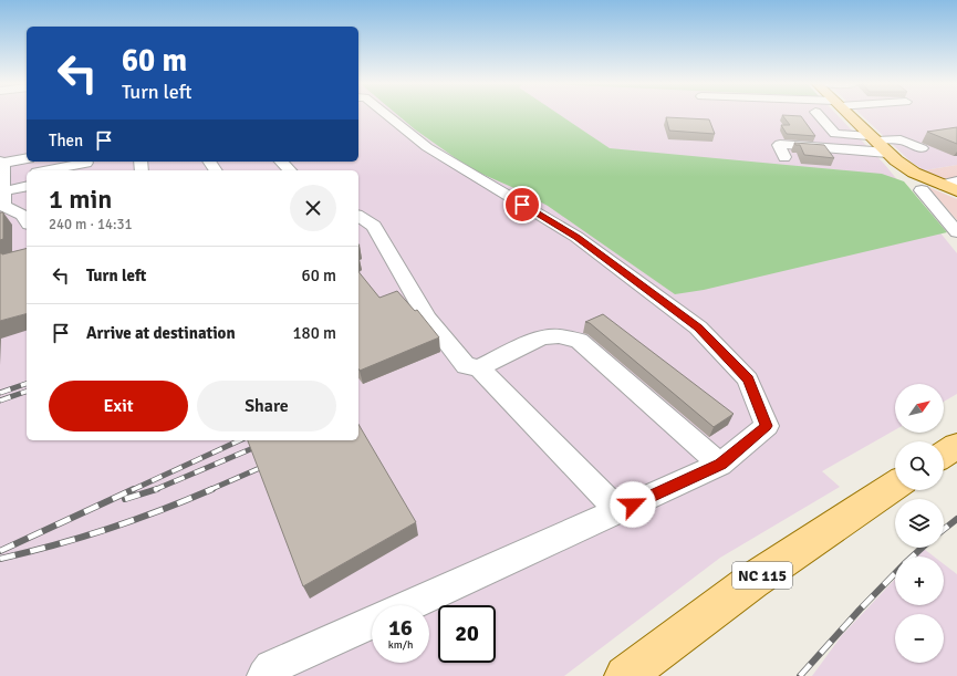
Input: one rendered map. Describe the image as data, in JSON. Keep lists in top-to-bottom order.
{
  "streets": {
    "main road": ["NC 115"]
  },
  "north": "top right",
  "page": {
    "turn": ["60 m", "Turn left"],
    "then": "Then",
    "heading": ["1 min", "240 m · 14:31"],
    "list": [
      {
        "name": "Turn left",
        "value": "60 m"
      },
      {
        "name": "Arrive at destination",
        "value": "180 m"
      }
    ],
    "buttons": ["Exit", "Share"],
    "map_buttons": ["+", "−"],
    "speed": "16 km/h",
    "limit": "20"
  }
}
